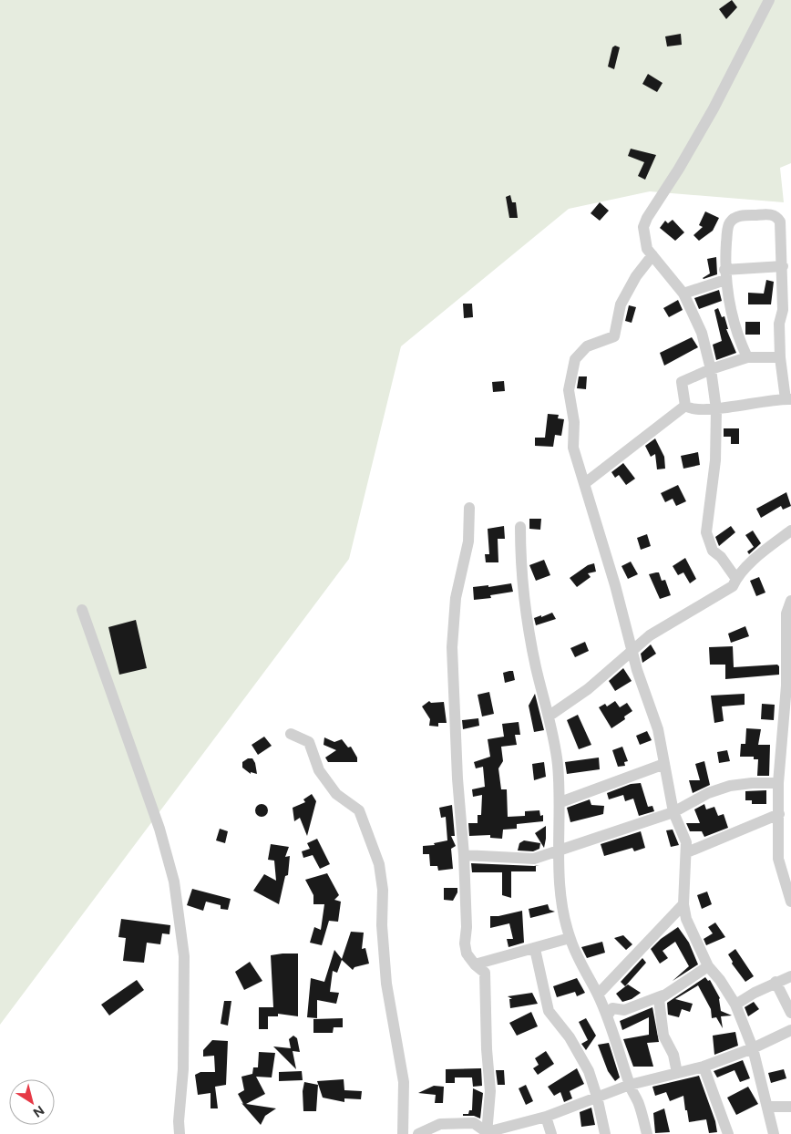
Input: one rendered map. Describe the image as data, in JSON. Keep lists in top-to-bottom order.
{
  "north": "bottom right"
}
